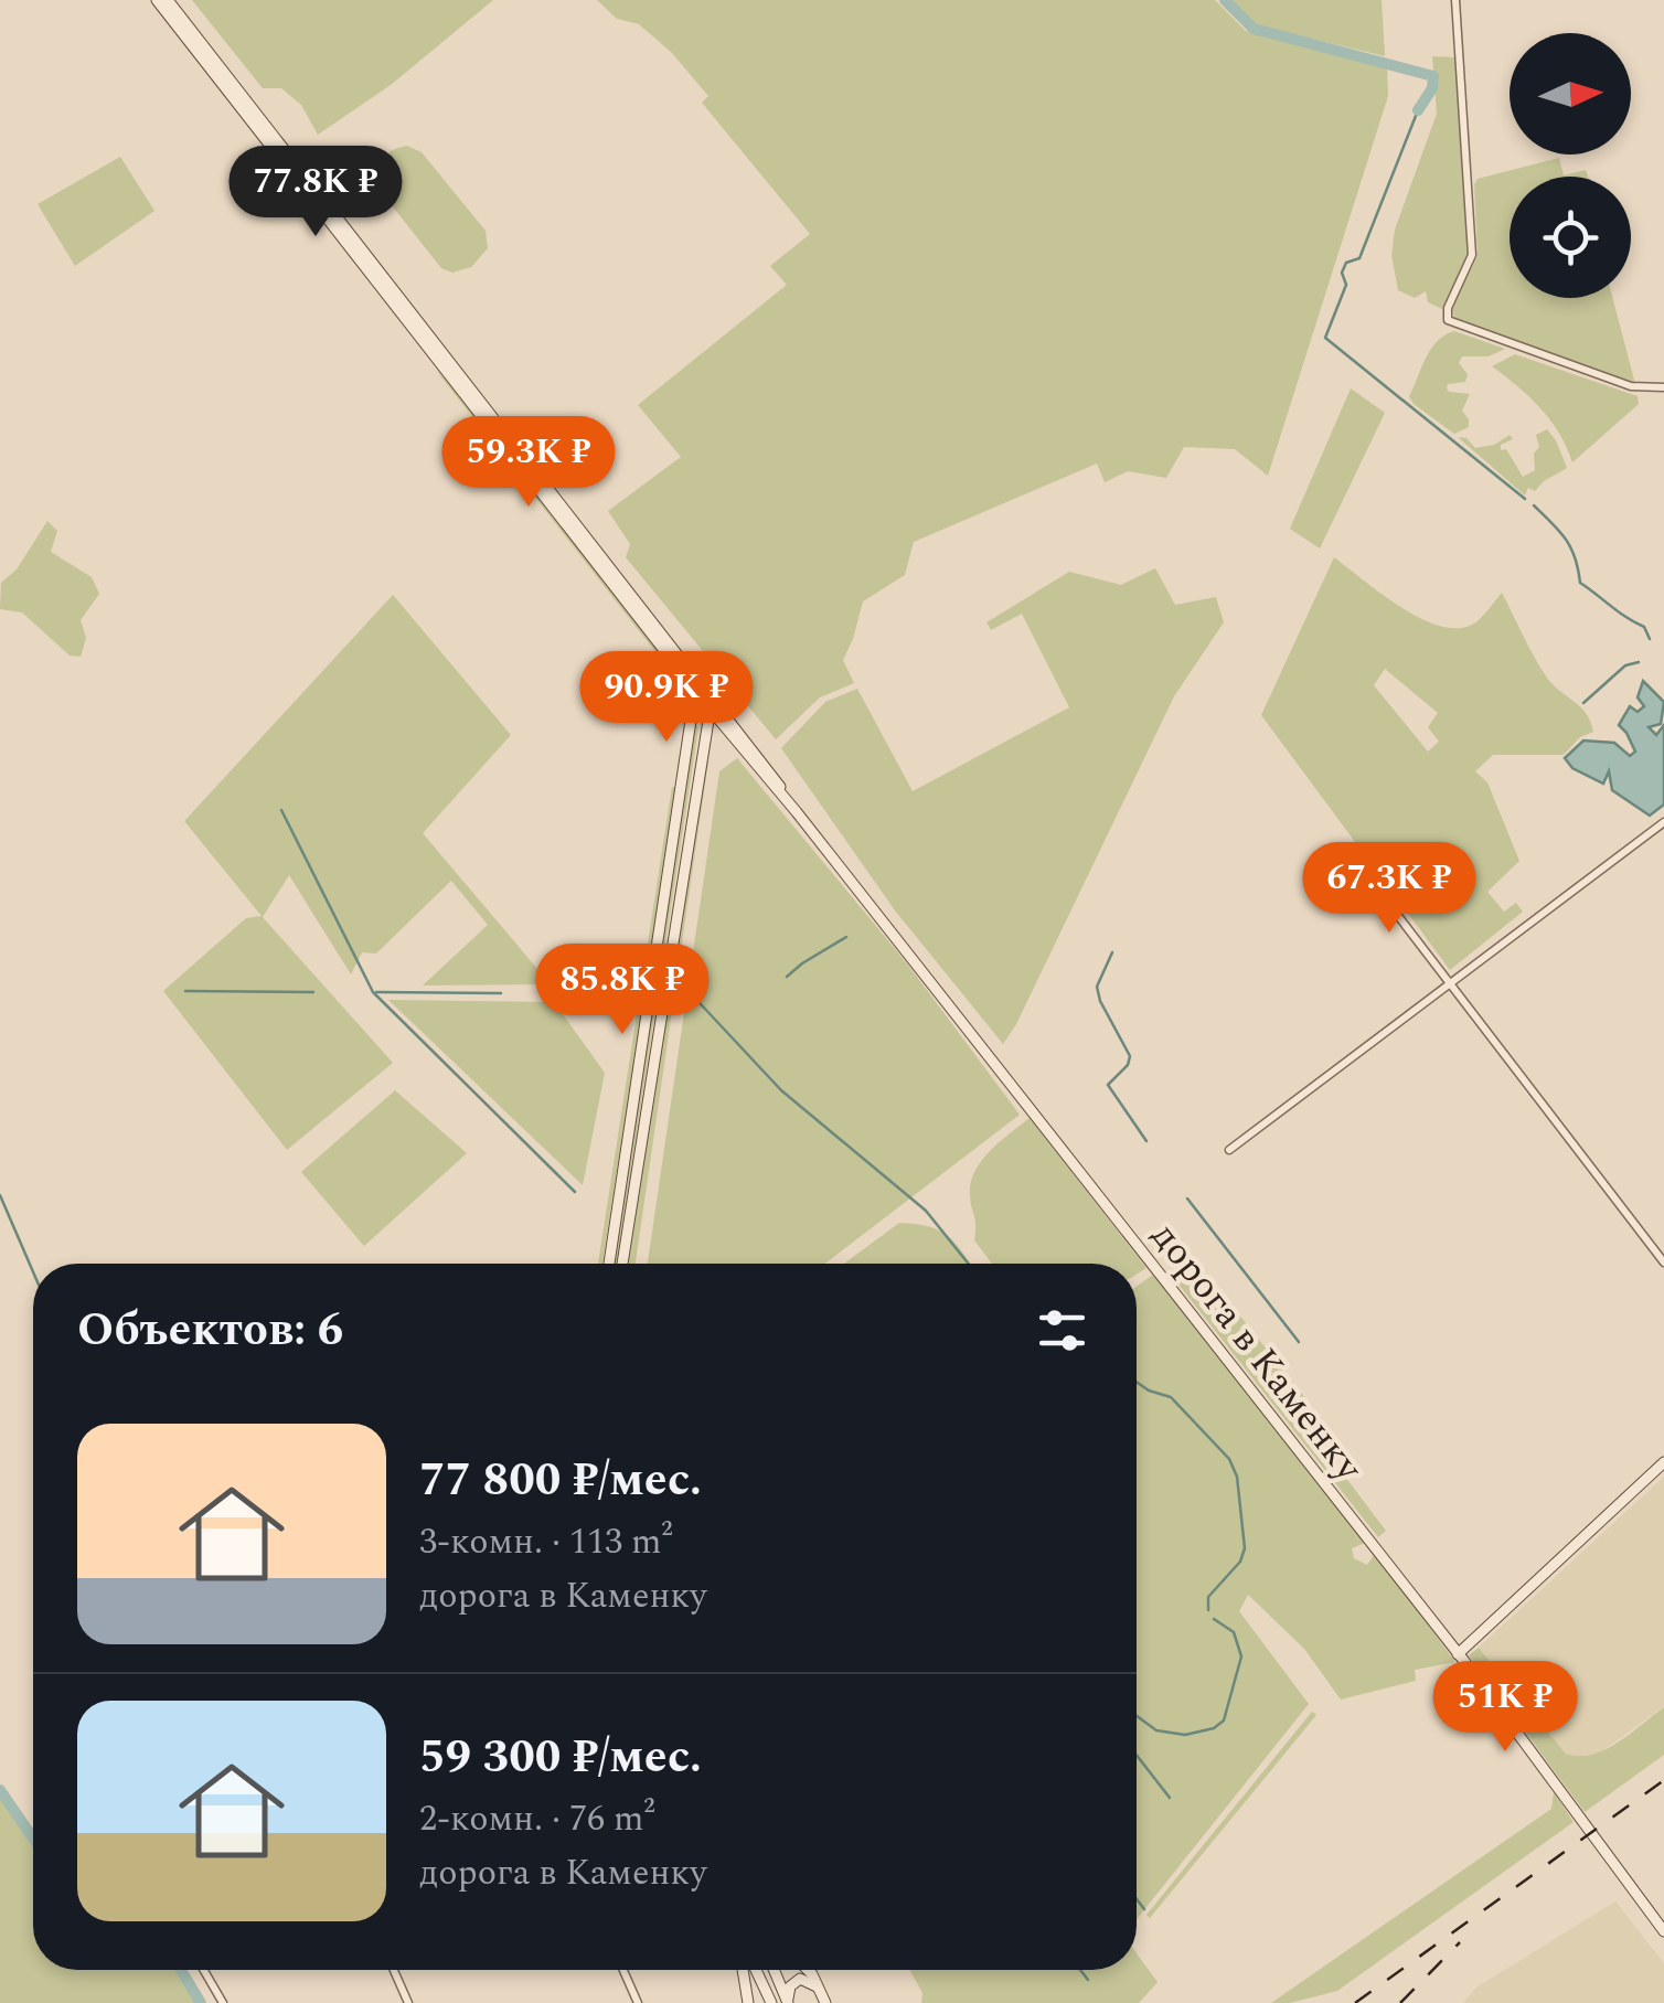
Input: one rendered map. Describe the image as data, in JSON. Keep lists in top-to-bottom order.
{
  "streets": {
    "main road": ["дорога в Каменку"]
  },
  "north": "right",
  "page": {
    "price": [
      "77.8K ₽",
      "59.3K ₽",
      "90.9K ₽",
      "67.3K ₽",
      "85.8K ₽",
      "51K ₽"
    ],
    "heading": "Объектов: 6",
    "list": [
      {
        "name": "77 800 ₽/мес.",
        "note": "3-комн. · 113 m² · дорога в Каменку"
      },
      {
        "name": "59 300 ₽/мес.",
        "note": "2-комн. · 76 m² · дорога в Каменку"
      }
    ]
  }
}
